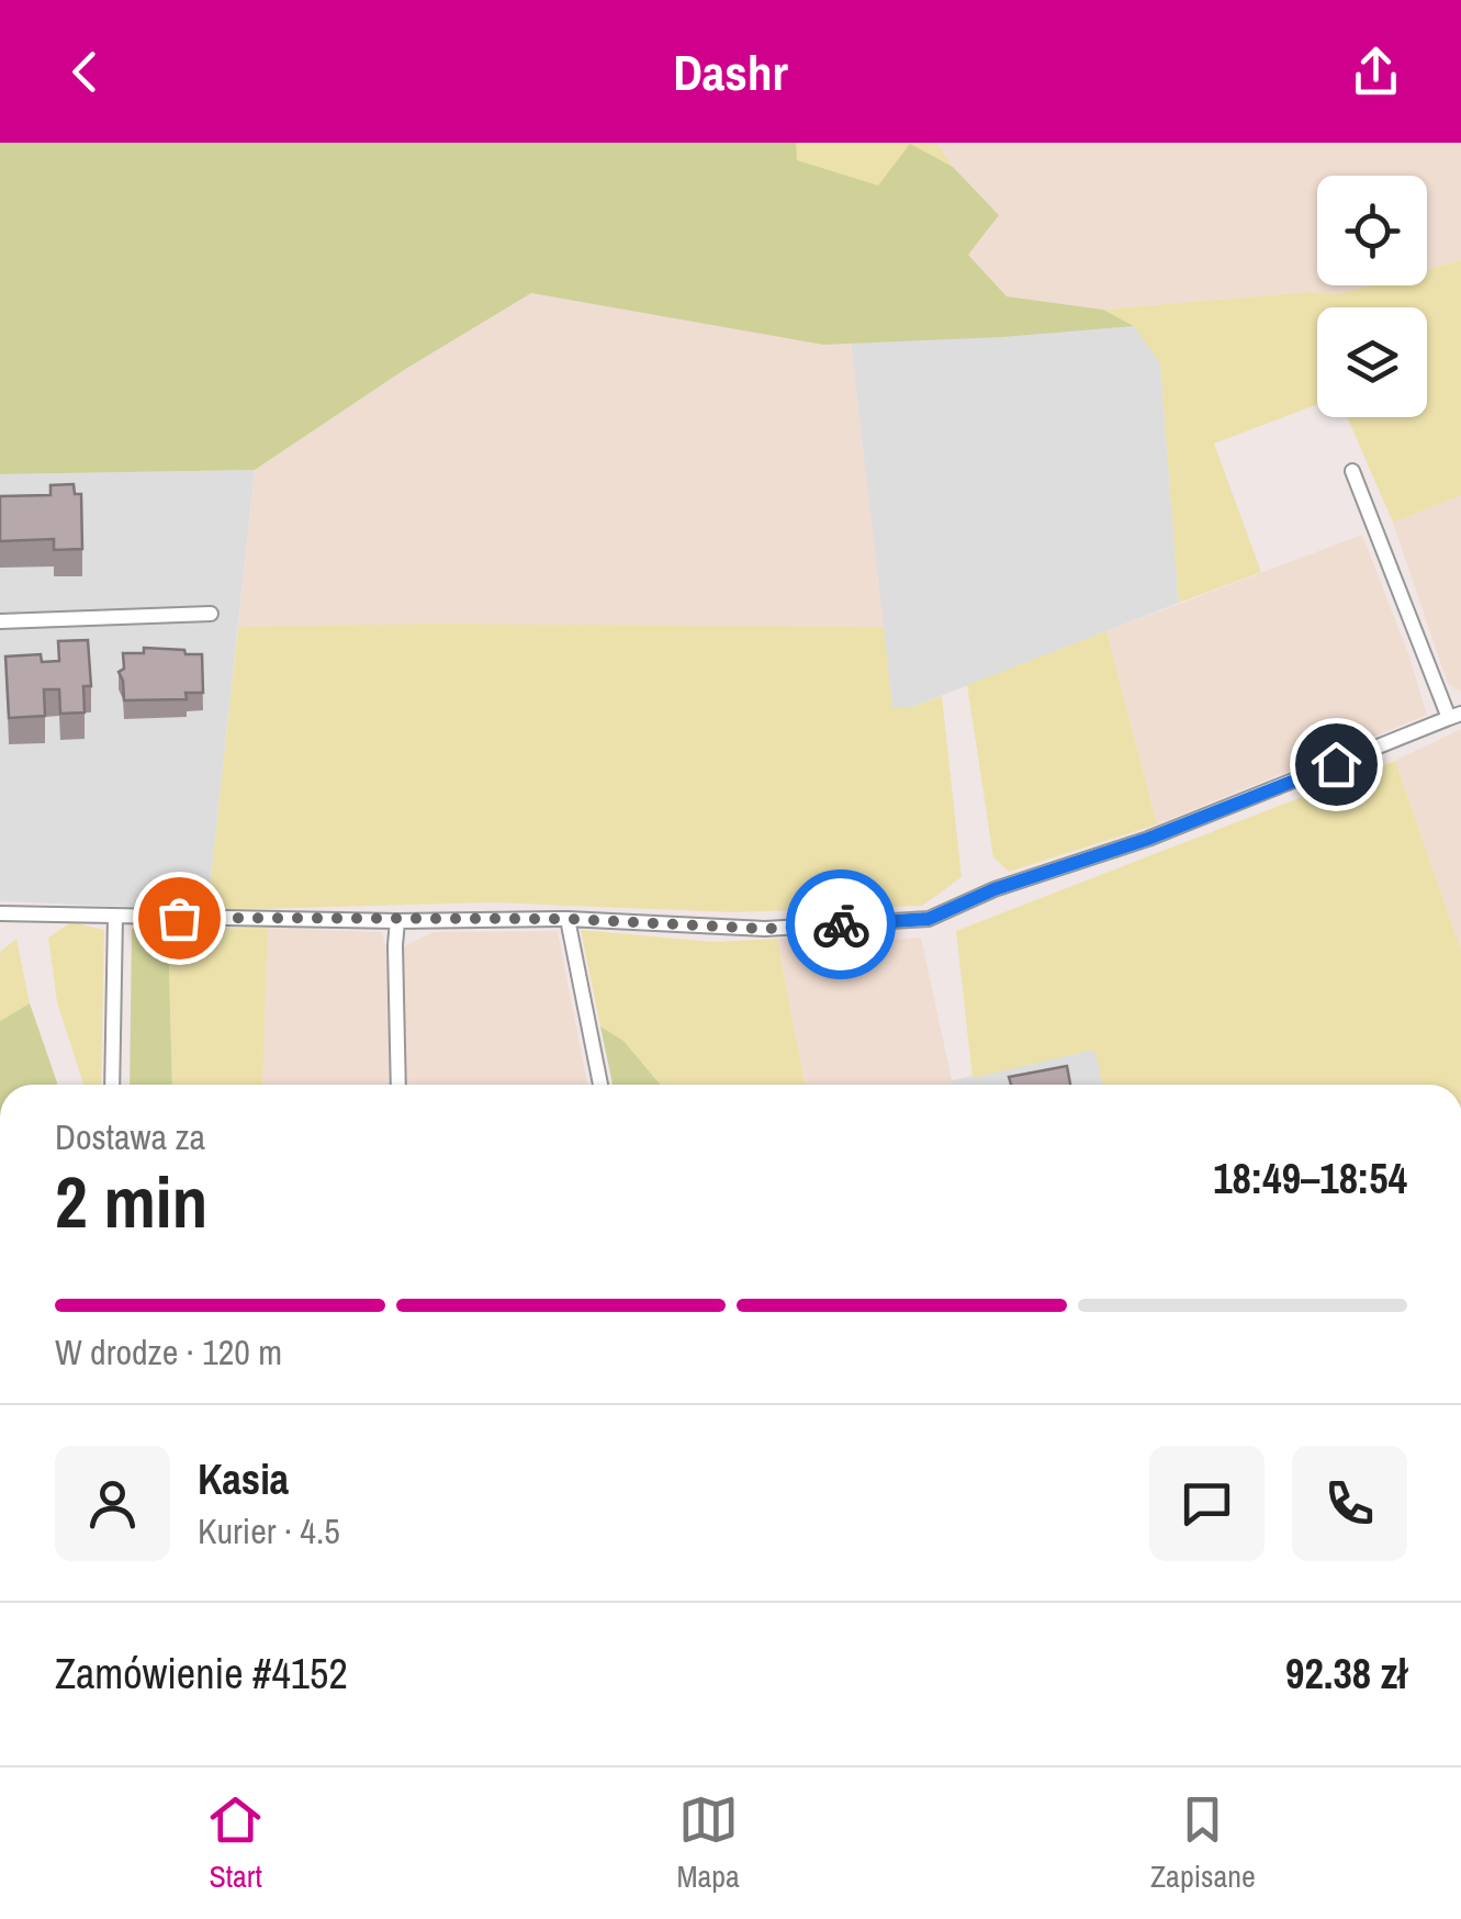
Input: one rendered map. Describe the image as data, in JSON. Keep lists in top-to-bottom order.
{
  "page": {
    "header": "Dashr",
    "heading": ["2 min", "Dostawa za", "18:49–18:54"],
    "panel": [
      "Kasia",
      "Kurier · 4.5",
      "Zamówienie #4152",
      "92.38 zł"
    ],
    "bar": "W drodze · 120 m",
    "tabs": ["Start", "Mapa", "Zapisane"]
  }
}
